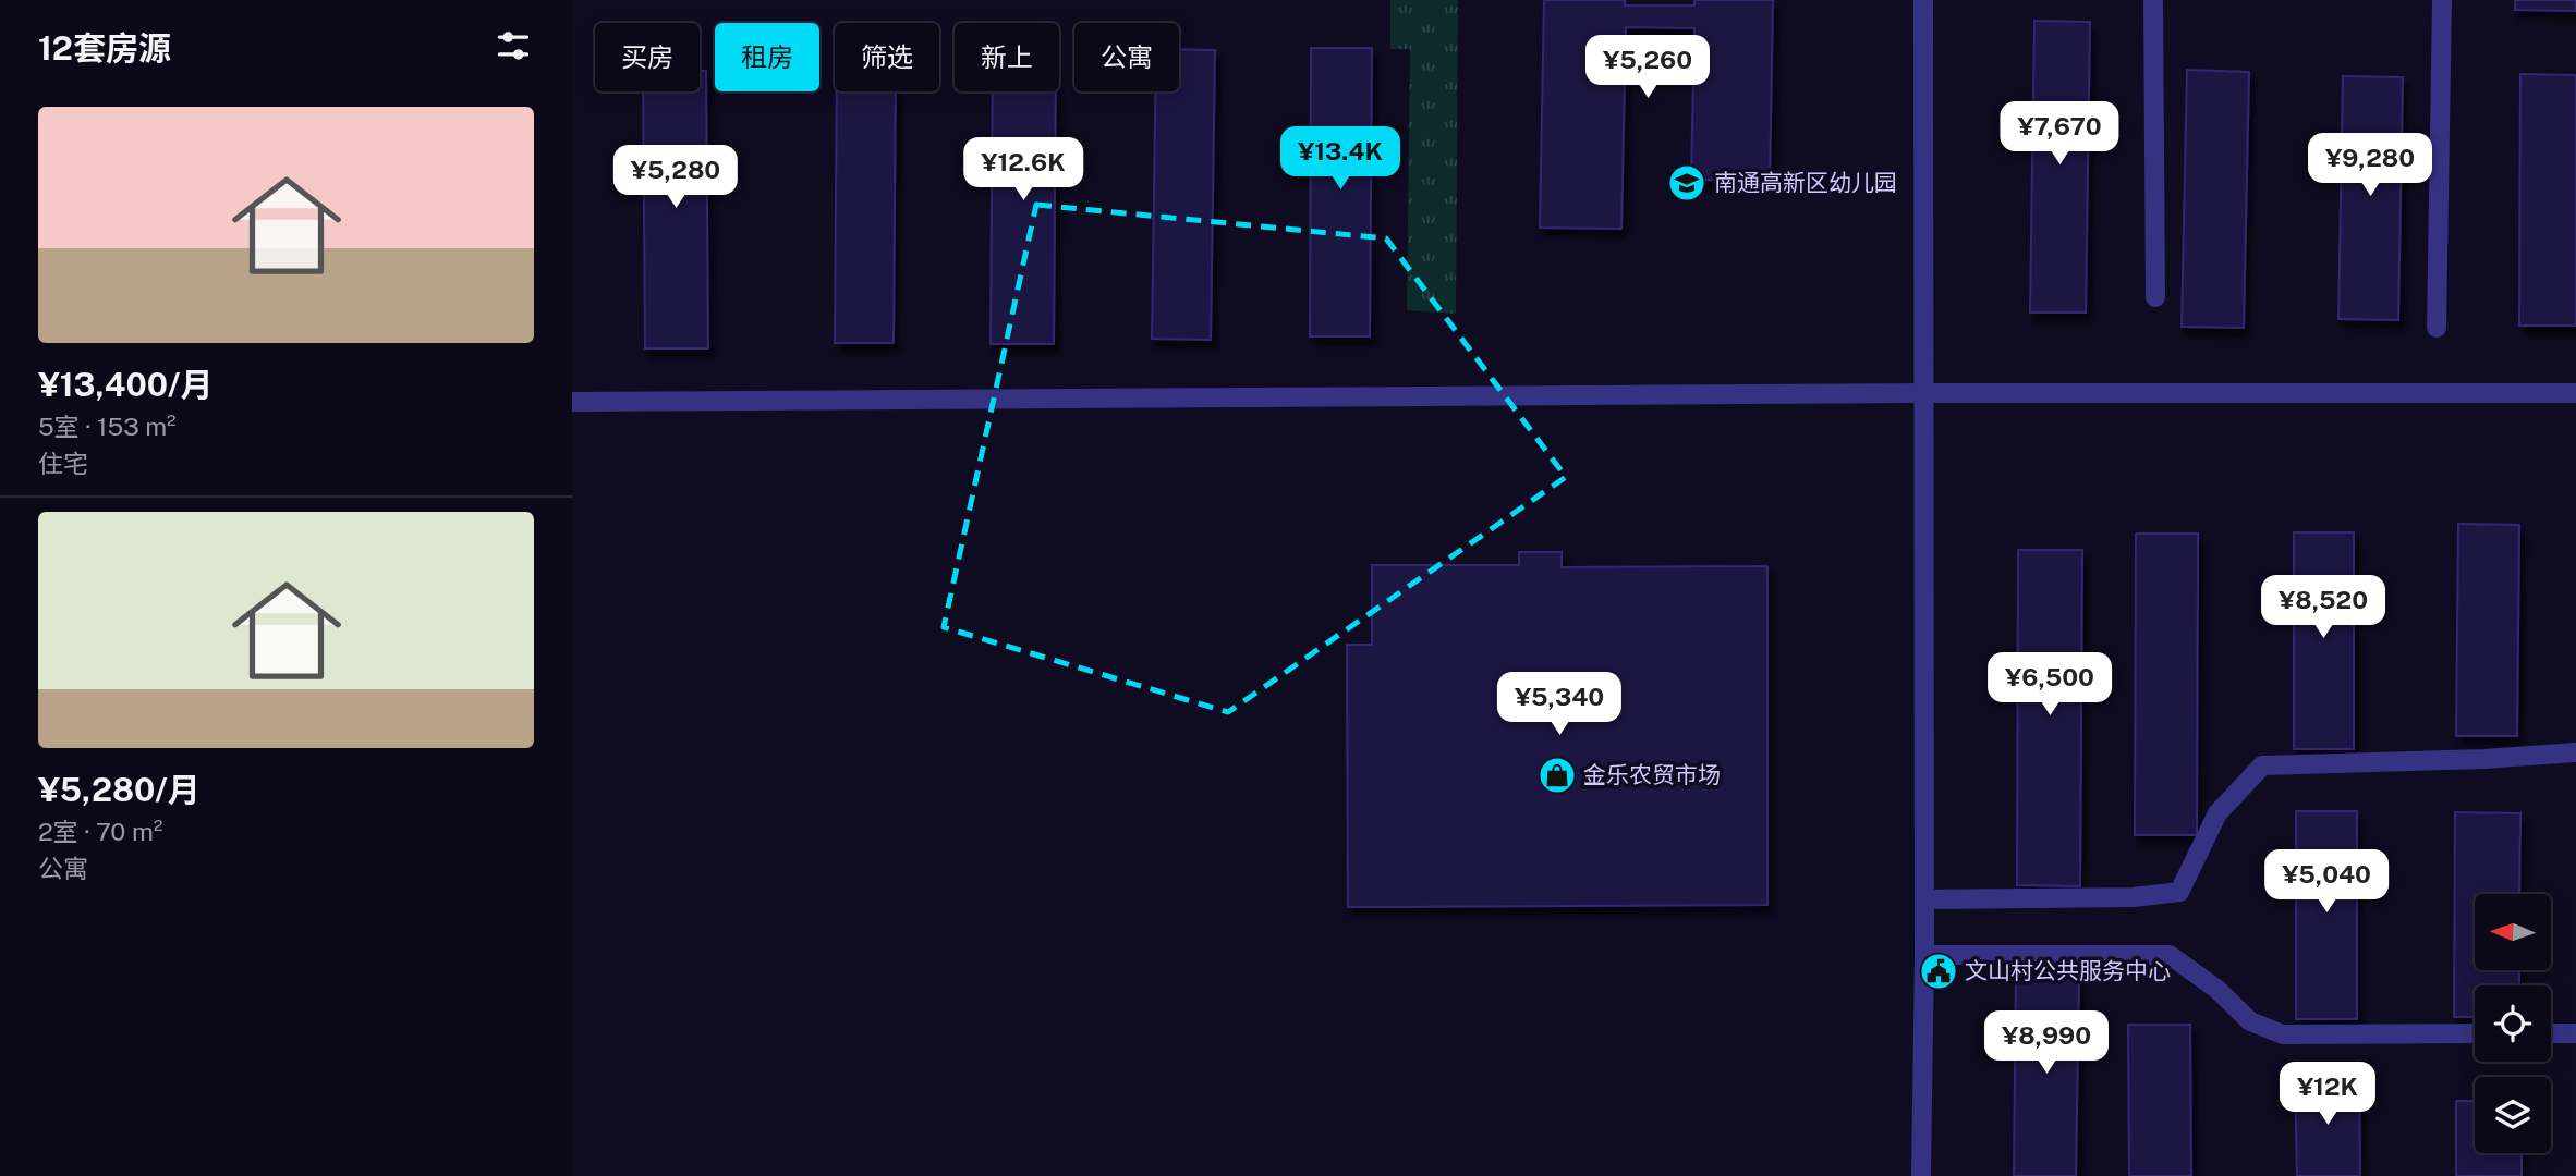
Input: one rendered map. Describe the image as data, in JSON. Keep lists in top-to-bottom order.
{
  "places": {
    "school or university": ["南通高新区幼儿园"],
    "shop": ["金乐农贸市场"],
    "public building": ["文山村公共服务中心"]
  },
  "north": "left",
  "page": {
    "heading": "12套房源",
    "chip": [
      "买房",
      "租房",
      "筛选",
      "新上",
      "公寓"
    ],
    "price": [
      "¥5,260",
      "¥7,670",
      "¥13.4K",
      "¥9,280",
      "¥12.6K",
      "¥5,280",
      "¥8,520",
      "¥6,500",
      "¥5,340",
      "¥5,040",
      "¥8,990",
      "¥12K"
    ],
    "list": [
      {
        "name": "¥13,400/月",
        "note": "5室 · 153 m² · 住宅"
      },
      {
        "name": "¥5,280/月",
        "note": "2室 · 70 m² · 公寓"
      }
    ]
  }
}
